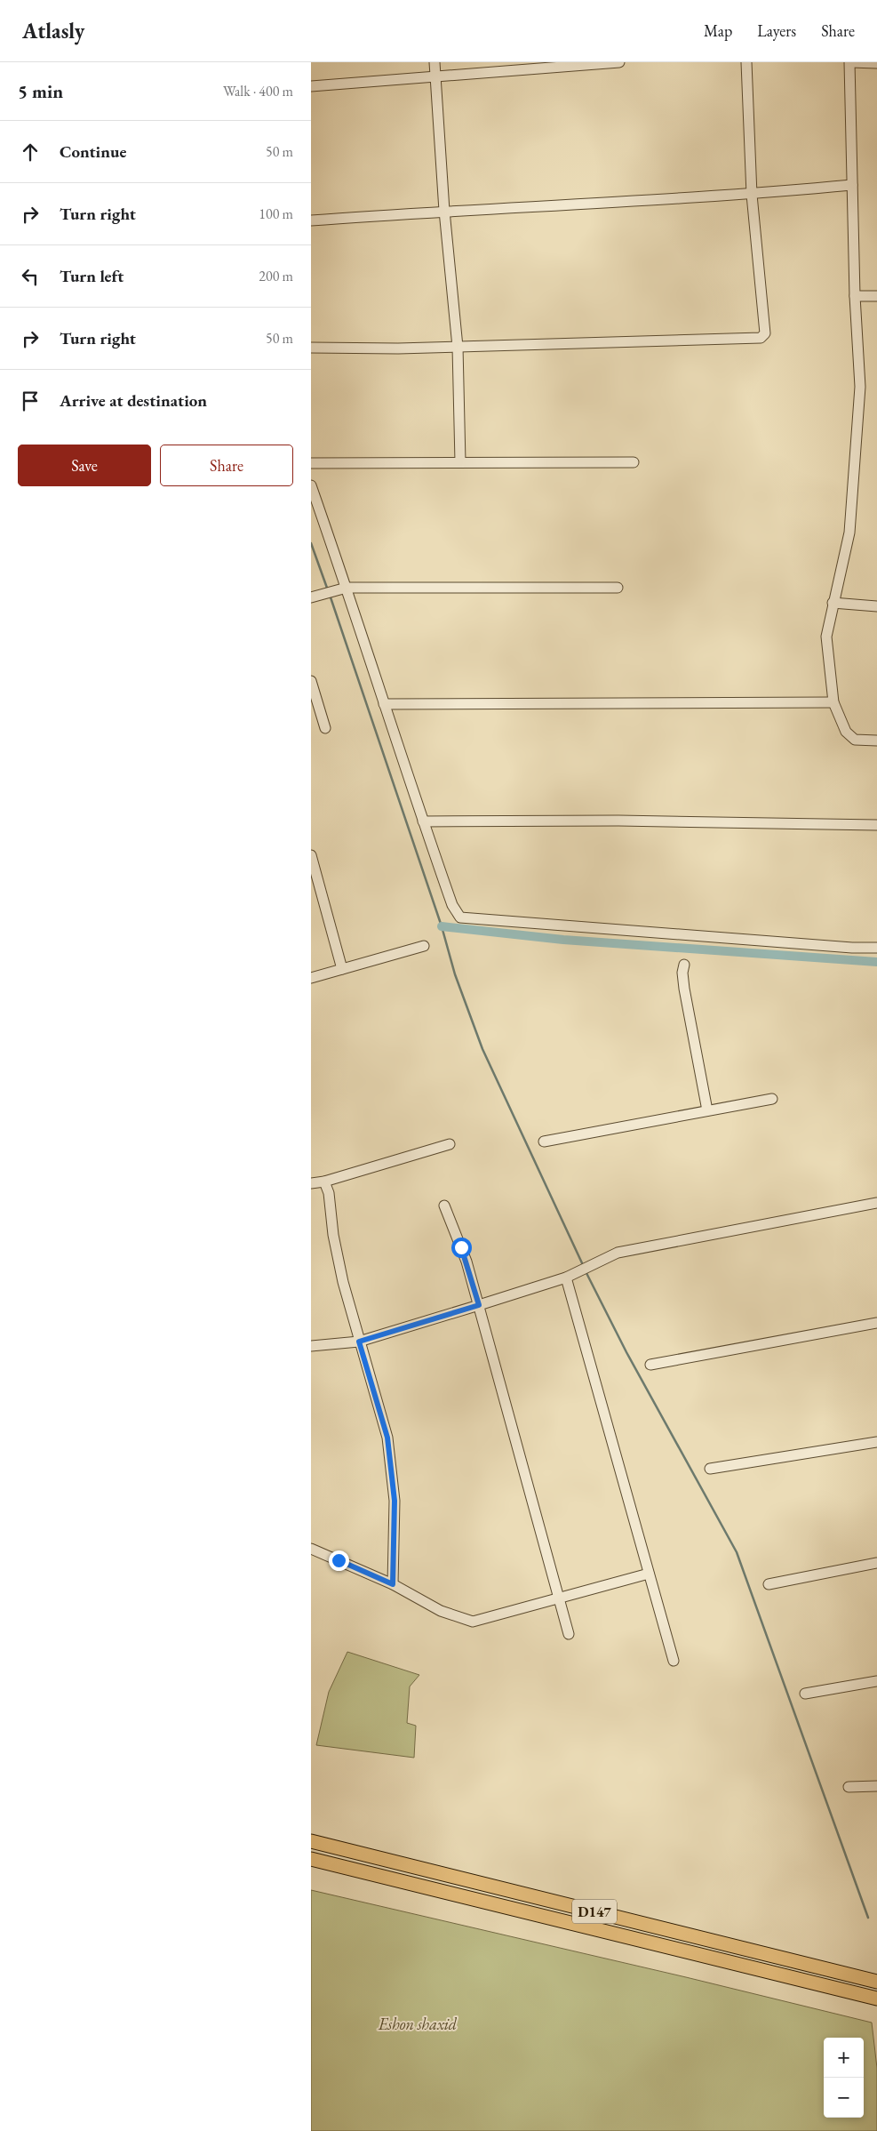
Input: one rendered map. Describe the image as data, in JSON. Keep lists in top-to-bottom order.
{
  "streets": {
    "main road": ["D147"]
  },
  "parks": ["Eshon shaxid"],
  "page": {
    "header": "Atlasly",
    "nav": ["Map", "Layers", "Share"],
    "heading": ["5 min", "Walk · 400 m"],
    "list": [
      ["Continue", "50 m"],
      ["Turn right", "100 m"],
      ["Turn left", "200 m"],
      ["Turn right", "50 m"],
      "Arrive at destination"
    ],
    "buttons": ["Save", "Share"],
    "map_buttons": ["+", "−"]
  }
}
